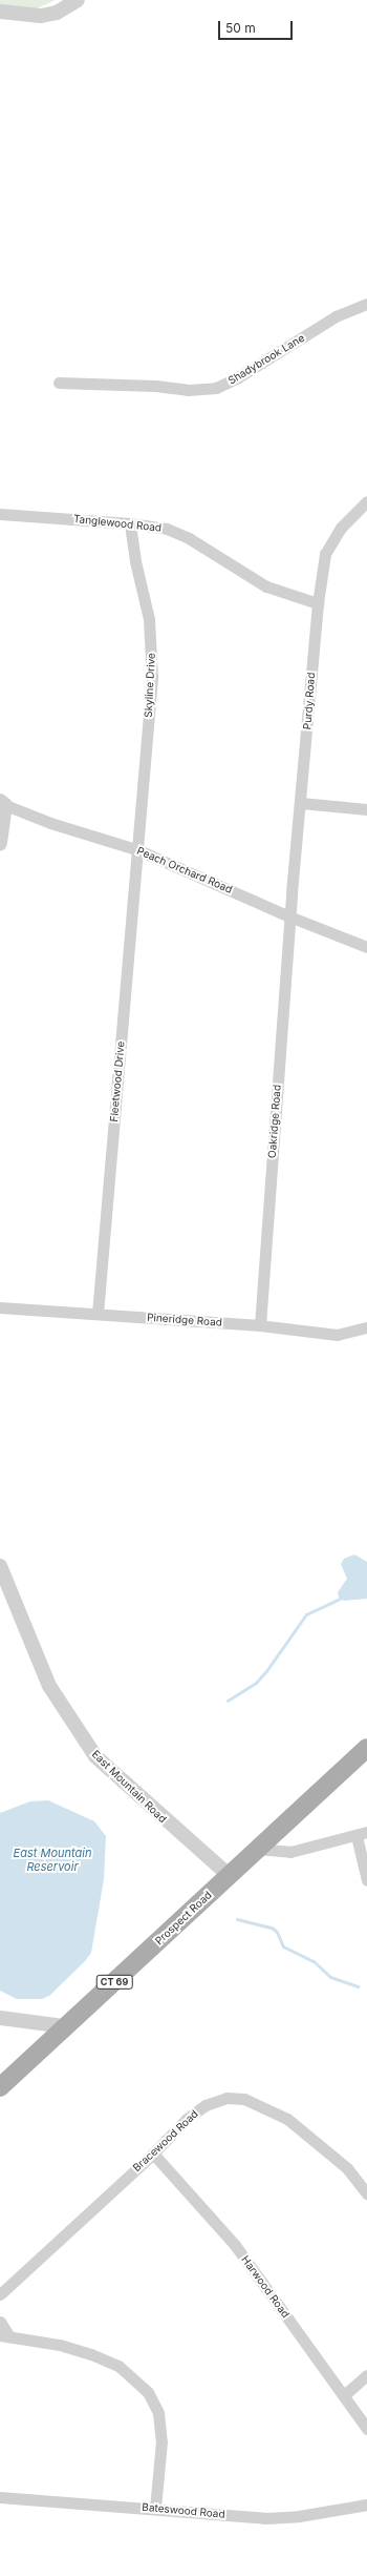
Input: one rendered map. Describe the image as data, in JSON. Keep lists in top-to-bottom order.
{
  "streets": {
    "main road": ["Prospect Road", "CT 69"],
    "street": [
      "Shadybrook Lane",
      "Tanglewood Road",
      "Skyline Drive",
      "Purdy Road",
      "Peach Orchard Road",
      "Fleetwood Drive",
      "Oakridge Road",
      "Pineridge Road",
      "East Mountain Road",
      "Bracewood Road",
      "Harwood Road",
      "Bateswood Road"
    ]
  },
  "crossings": [
    ["Tanglewood Road", "Skyline Drive"],
    ["Tanglewood Road", "Purdy Road"],
    ["Skyline Drive", "Peach Orchard Road"],
    ["Skyline Drive", "Fleetwood Drive"],
    ["Purdy Road", "Peach Orchard Road"],
    ["Purdy Road", "Oakridge Road"],
    ["Peach Orchard Road", "Fleetwood Drive"],
    ["Peach Orchard Road", "Oakridge Road"],
    ["Fleetwood Drive", "Pineridge Road"],
    ["Oakridge Road", "Pineridge Road"],
    ["East Mountain Road", "Prospect Road"],
    ["Bracewood Road", "Harwood Road"]
  ],
  "water": ["East Mountain Reservoir"],
  "scale_bar": "50 m"
}
